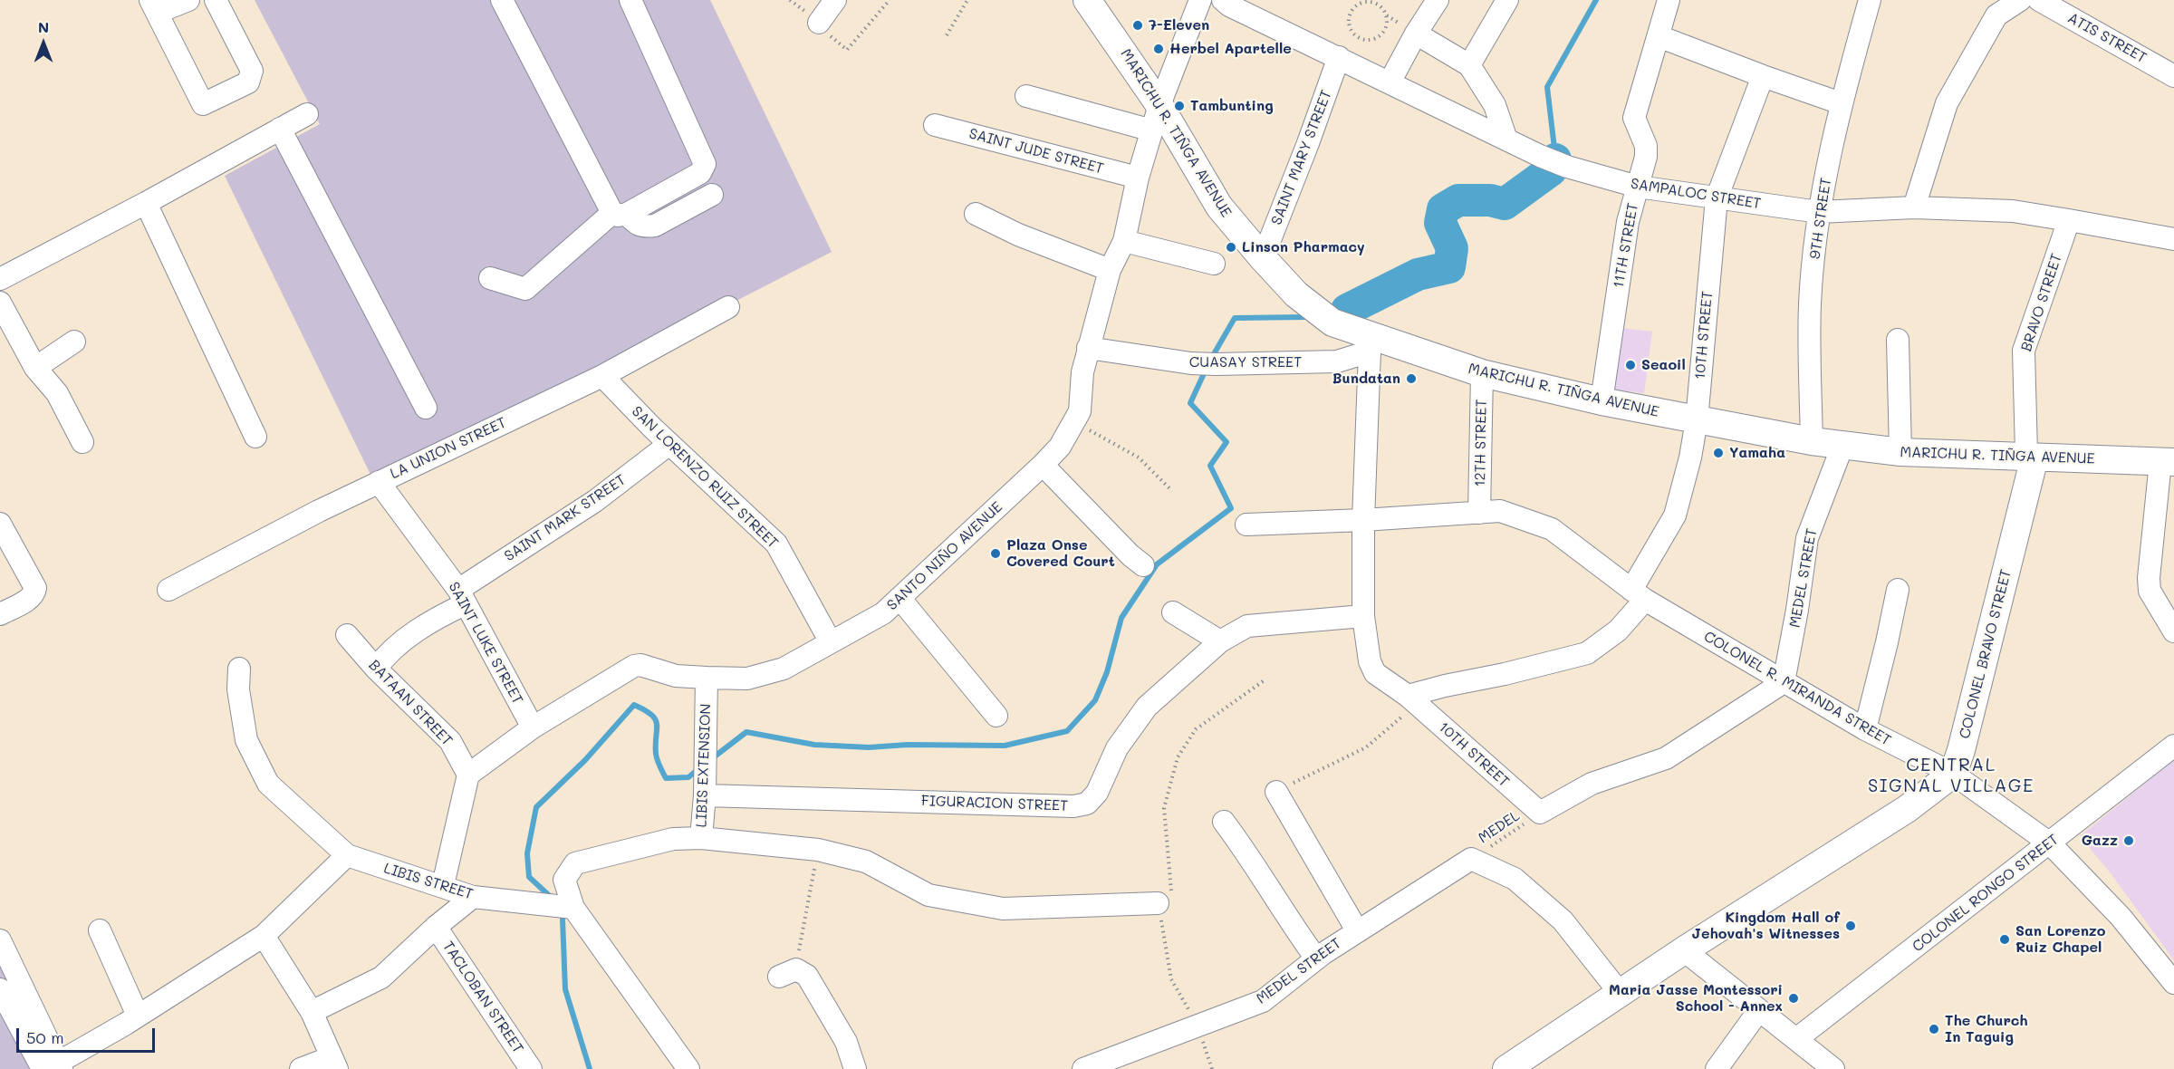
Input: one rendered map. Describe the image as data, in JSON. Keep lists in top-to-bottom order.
{
  "streets": {
    "main road": ["MARICHU R. TIÑGA AVENUE", "COLONEL BRAVO STREET"],
    "street": [
      "ATIS STREET",
      "SAINT JUDE STREET",
      "SAINT MARY STREET",
      "SAMPALOC STREET",
      "9TH STREET",
      "11TH STREET",
      "BRAVO STREET",
      "10TH STREET",
      "CUASAY STREET",
      "12TH STREET",
      "LA UNION STREET",
      "SAN LORENZO RUIZ STREET",
      "SAINT MARK STREET",
      "SANTO NIÑO AVENUE",
      "MEDEL STREET",
      "SAINT LUKE STREET",
      "COLONEL R. MIRANDA STREET",
      "BATAAN STREET",
      "LIBIS EXTENSION",
      "FIGURACION STREET",
      "LIBIS STREET",
      "COLONEL RONGO STREET",
      "TACLOBAN STREET"
    ],
    "path": ["MEDEL"]
  },
  "crossings": [
    ["MARICHU R. TIÑGA AVENUE", "SAINT MARY STREET"],
    ["MARICHU R. TIÑGA AVENUE", "9TH STREET"],
    ["MARICHU R. TIÑGA AVENUE", "11TH STREET"],
    ["MARICHU R. TIÑGA AVENUE", "BRAVO STREET"],
    ["MARICHU R. TIÑGA AVENUE", "10TH STREET"],
    ["MARICHU R. TIÑGA AVENUE", "CUASAY STREET"],
    ["MARICHU R. TIÑGA AVENUE", "12TH STREET"],
    ["MARICHU R. TIÑGA AVENUE", "SANTO NIÑO AVENUE"],
    ["MARICHU R. TIÑGA AVENUE", "MEDEL STREET"],
    ["MARICHU R. TIÑGA AVENUE", "COLONEL BRAVO STREET"],
    ["SAINT JUDE STREET", "SANTO NIÑO AVENUE"],
    ["SAINT MARY STREET", "SAMPALOC STREET"],
    ["SAMPALOC STREET", "9TH STREET"],
    ["SAMPALOC STREET", "11TH STREET"],
    ["SAMPALOC STREET", "BRAVO STREET"],
    ["SAMPALOC STREET", "10TH STREET"],
    ["BRAVO STREET", "COLONEL BRAVO STREET"],
    ["10TH STREET", "CUASAY STREET"],
    ["10TH STREET", "COLONEL R. MIRANDA STREET"],
    ["10TH STREET", "FIGURACION STREET"],
    ["10TH STREET", "MEDEL"],
    ["CUASAY STREET", "SANTO NIÑO AVENUE"],
    ["12TH STREET", "COLONEL R. MIRANDA STREET"],
    ["LA UNION STREET", "SAN LORENZO RUIZ STREET"],
    ["LA UNION STREET", "SAINT LUKE STREET"],
    ["SAN LORENZO RUIZ STREET", "SAINT MARK STREET"],
    ["SAN LORENZO RUIZ STREET", "SANTO NIÑO AVENUE"],
    ["SAINT MARK STREET", "SAINT LUKE STREET"],
    ["SAINT MARK STREET", "BATAAN STREET"],
    ["SANTO NIÑO AVENUE", "SAINT LUKE STREET"],
    ["SANTO NIÑO AVENUE", "BATAAN STREET"],
    ["SANTO NIÑO AVENUE", "LIBIS EXTENSION"],
    ["MEDEL STREET", "COLONEL R. MIRANDA STREET"],
    ["MEDEL STREET", "MEDEL"],
    ["COLONEL BRAVO STREET", "COLONEL R. MIRANDA STREET"],
    ["COLONEL R. MIRANDA STREET", "COLONEL RONGO STREET"],
    ["LIBIS EXTENSION", "FIGURACION STREET"],
    ["LIBIS EXTENSION", "LIBIS STREET"]
  ],
  "districts": ["CENTRAL SIGNAL VILLAGE"],
  "places": [
    "7-Eleven",
    "Herbel Apartelle",
    "Tambunting",
    "Linson Pharmacy",
    "Seaoil",
    "Bundatan",
    "Yamaha",
    "Plaza Onse Covered Court",
    "Gazz",
    "Kingdom Hall of Jehovah's Witnesses",
    "San Lorenzo Ruiz Chapel",
    "Maria Jasse Montessori School - Annex",
    "The Church In Taguig"
  ],
  "scale_bar": "50 m",
  "north": "top"
}
